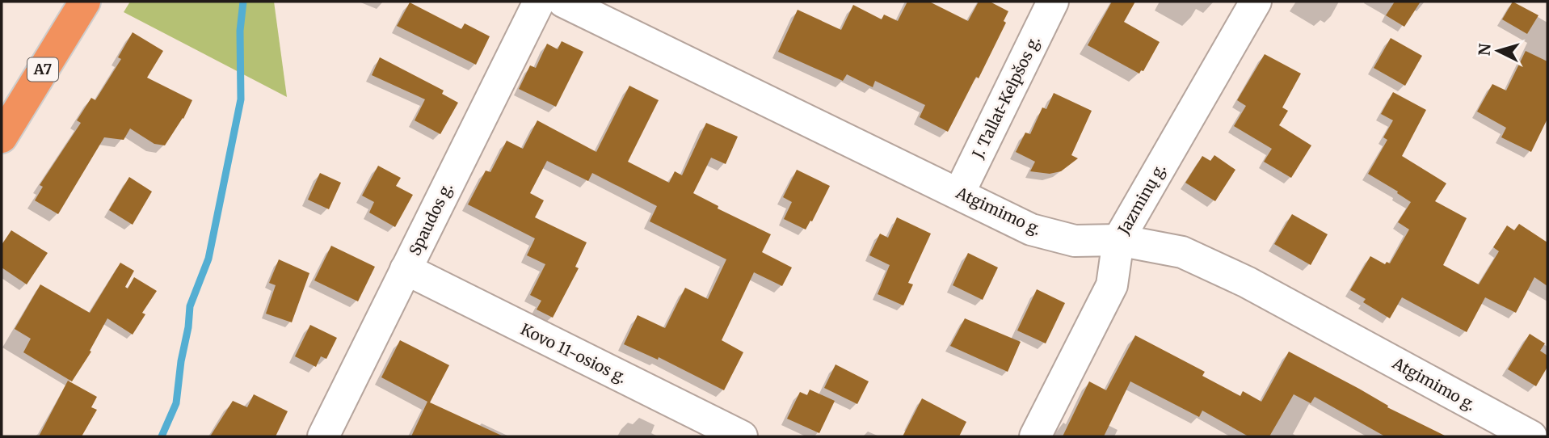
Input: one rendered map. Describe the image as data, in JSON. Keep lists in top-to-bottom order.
{
  "streets": {
    "highway": ["A7"],
    "street": [
      "J. Tallat-Kelpšos g.",
      "Jazminų g.",
      "Atgimimo g.",
      "Spaudos g.",
      "Kovo 11-osios g."
    ]
  },
  "crossings": [
    ["J. Tallat-Kelpšos g.", "Atgimimo g."],
    ["Jazminų g.", "Atgimimo g."],
    ["Spaudos g.", "Kovo 11-osios g."]
  ],
  "north": "left"
}
